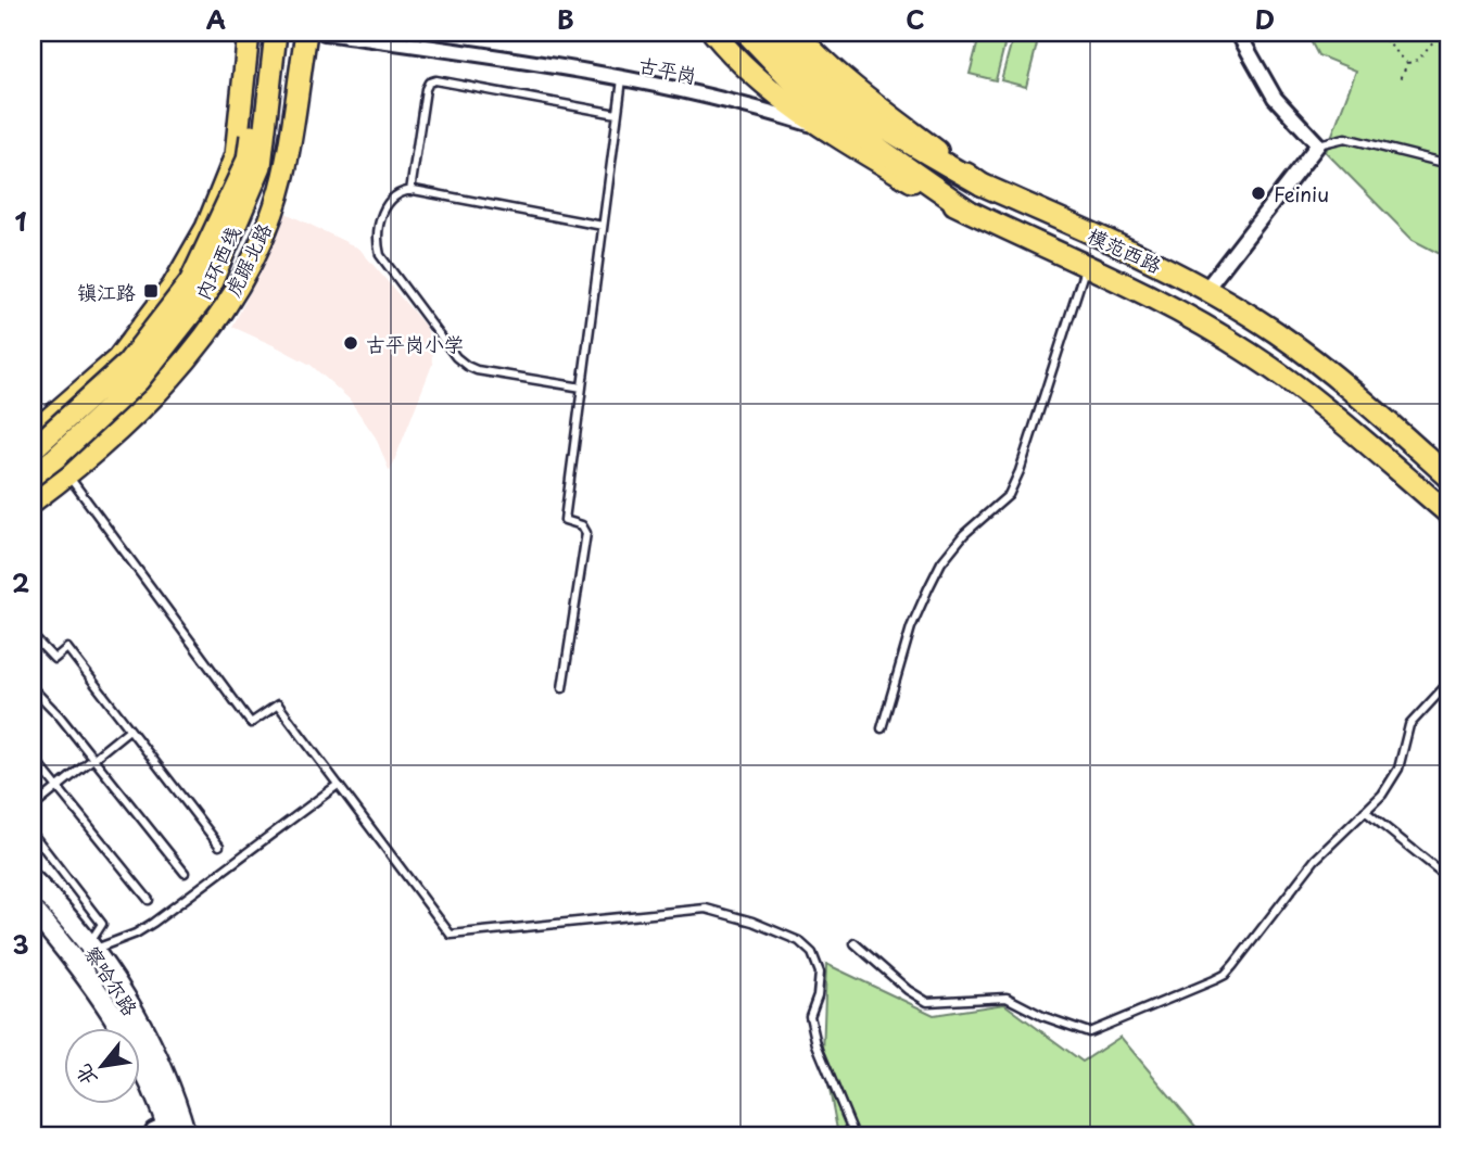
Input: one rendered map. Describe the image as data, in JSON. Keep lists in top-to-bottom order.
{
  "streets": {
    "main road": [
      "模范西路",
      "虎踞北路",
      "内环西线",
      "察哈尔路"
    ],
    "street": ["古平岗"]
  },
  "places": {
    "other": ["Feiniu", "古平岗小学"],
    "transit": ["镇江路"]
  },
  "north": "bottom left",
  "grid": {
    "columns": [
      "A",
      "B",
      "C",
      "D"
    ],
    "rows": ["1", "2", "3"]
  }
}
